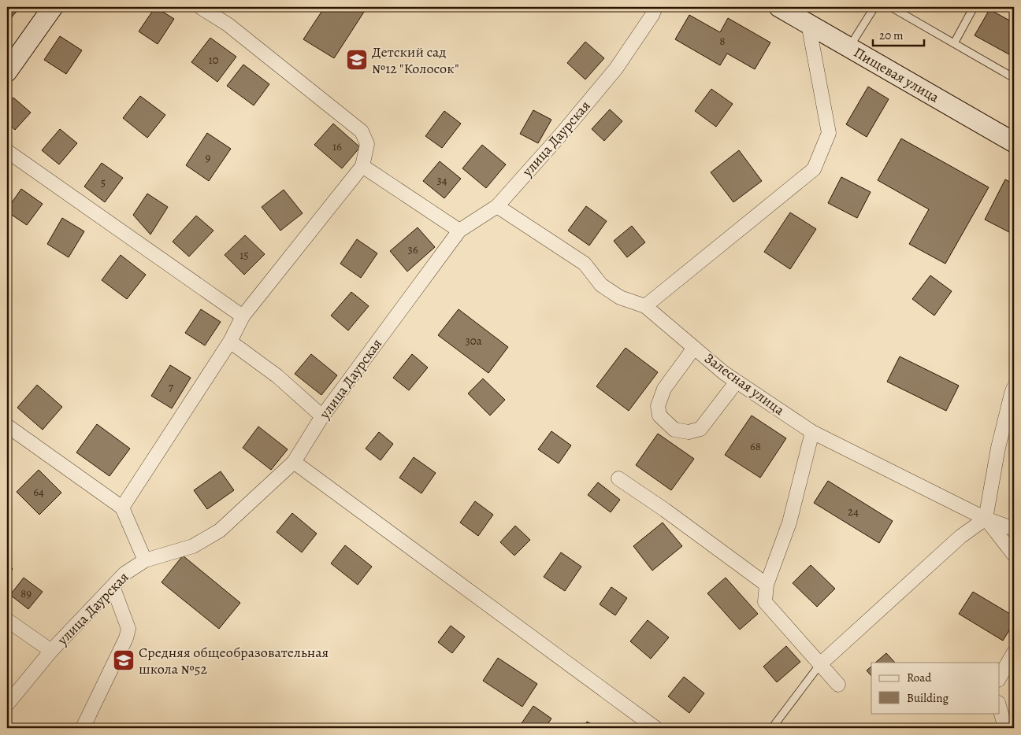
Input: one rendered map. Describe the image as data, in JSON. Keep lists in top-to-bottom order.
{
  "streets": {
    "main road": ["Пищевая улица"],
    "street": ["улица Даурская", "Залесная улица"]
  },
  "crossings": [
    ["улица Даурская", "Залесная улица"]
  ],
  "places": {
    "school or university": ["Детский сад №12 \"Колосок\"", "Средняя общеобразовательная школа №52"]
  },
  "house_numbers": [
    "8",
    "10",
    "16",
    "9",
    "34",
    "5",
    "36",
    "15",
    "30а",
    "7",
    "68",
    "64",
    "24",
    "89"
  ],
  "legend": ["Road", "Building"],
  "scale_bar": "20 m"
}
